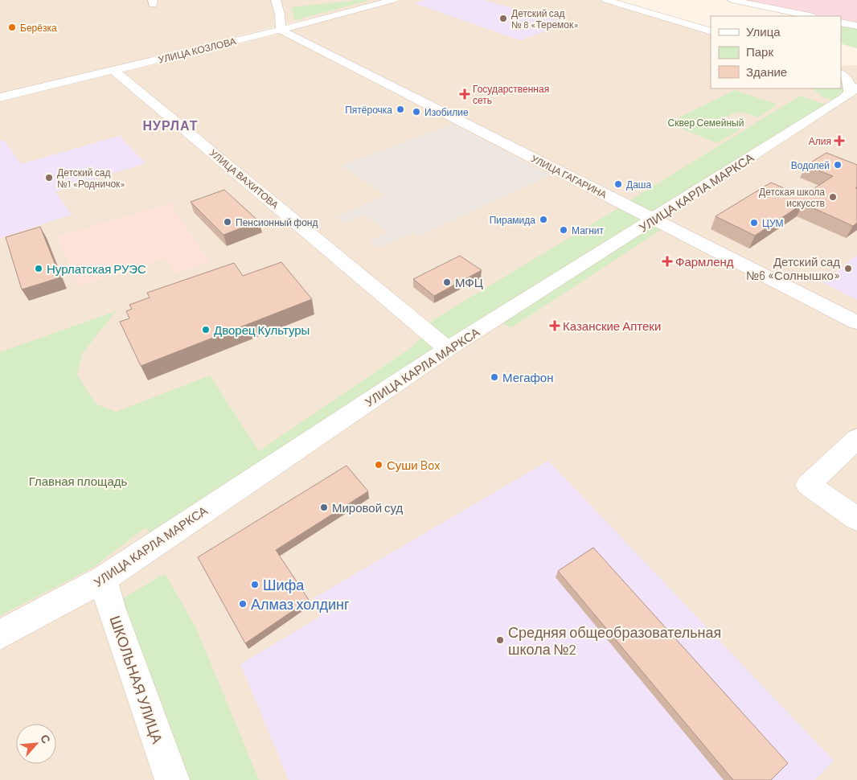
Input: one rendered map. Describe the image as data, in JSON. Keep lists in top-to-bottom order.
{
  "streets": {
    "street": [
      "УЛИЦА КОЗЛОВА",
      "УЛИЦА ГАГАРИНА",
      "УЛИЦА ВАХИТОВА",
      "УЛИЦА КАРЛА МАРКСА",
      "ШКОЛЬНАЯ УЛИЦА"
    ]
  },
  "crossings": [
    ["УЛИЦА КОЗЛОВА", "УЛИЦА ГАГАРИНА"],
    ["УЛИЦА КОЗЛОВА", "УЛИЦА ВАХИТОВА"],
    ["УЛИЦА ГАГАРИНА", "УЛИЦА КАРЛА МАРКСА"],
    ["УЛИЦА ВАХИТОВА", "УЛИЦА КАРЛА МАРКСА"],
    ["УЛИЦА КАРЛА МАРКСА", "ШКОЛЬНАЯ УЛИЦА"]
  ],
  "districts": ["НУРЛАТ"],
  "parks": ["Сквер Семейный", "Главная площадь"],
  "places": {
    "other": [
      "Детский сад № 8 «Теремок»",
      "Берёзка",
      "Пятёрочка",
      "Изобилие",
      "Водолей",
      "Детский сад №1 «Родничок»",
      "Даша",
      "Детская школа искусств",
      "Пирамида",
      "Пенсионный фонд",
      "ЦУМ",
      "Магнит",
      "Нурлатская РУЭС",
      "Детский сад №6 «Солнышко»",
      "МФЦ",
      "Дворец Культуры",
      "Мегафон",
      "Суши Box",
      "Мировой суд",
      "Шифа",
      "Алмаз холдинг",
      "Средняя общеобразовательная школа №2"
    ],
    "health": [
      "Государственная сеть",
      "Алия",
      "Фармленд",
      "Казанские Аптеки"
    ]
  },
  "legend": ["Улица", "Парк", "Здание"],
  "north": "top right"
}
